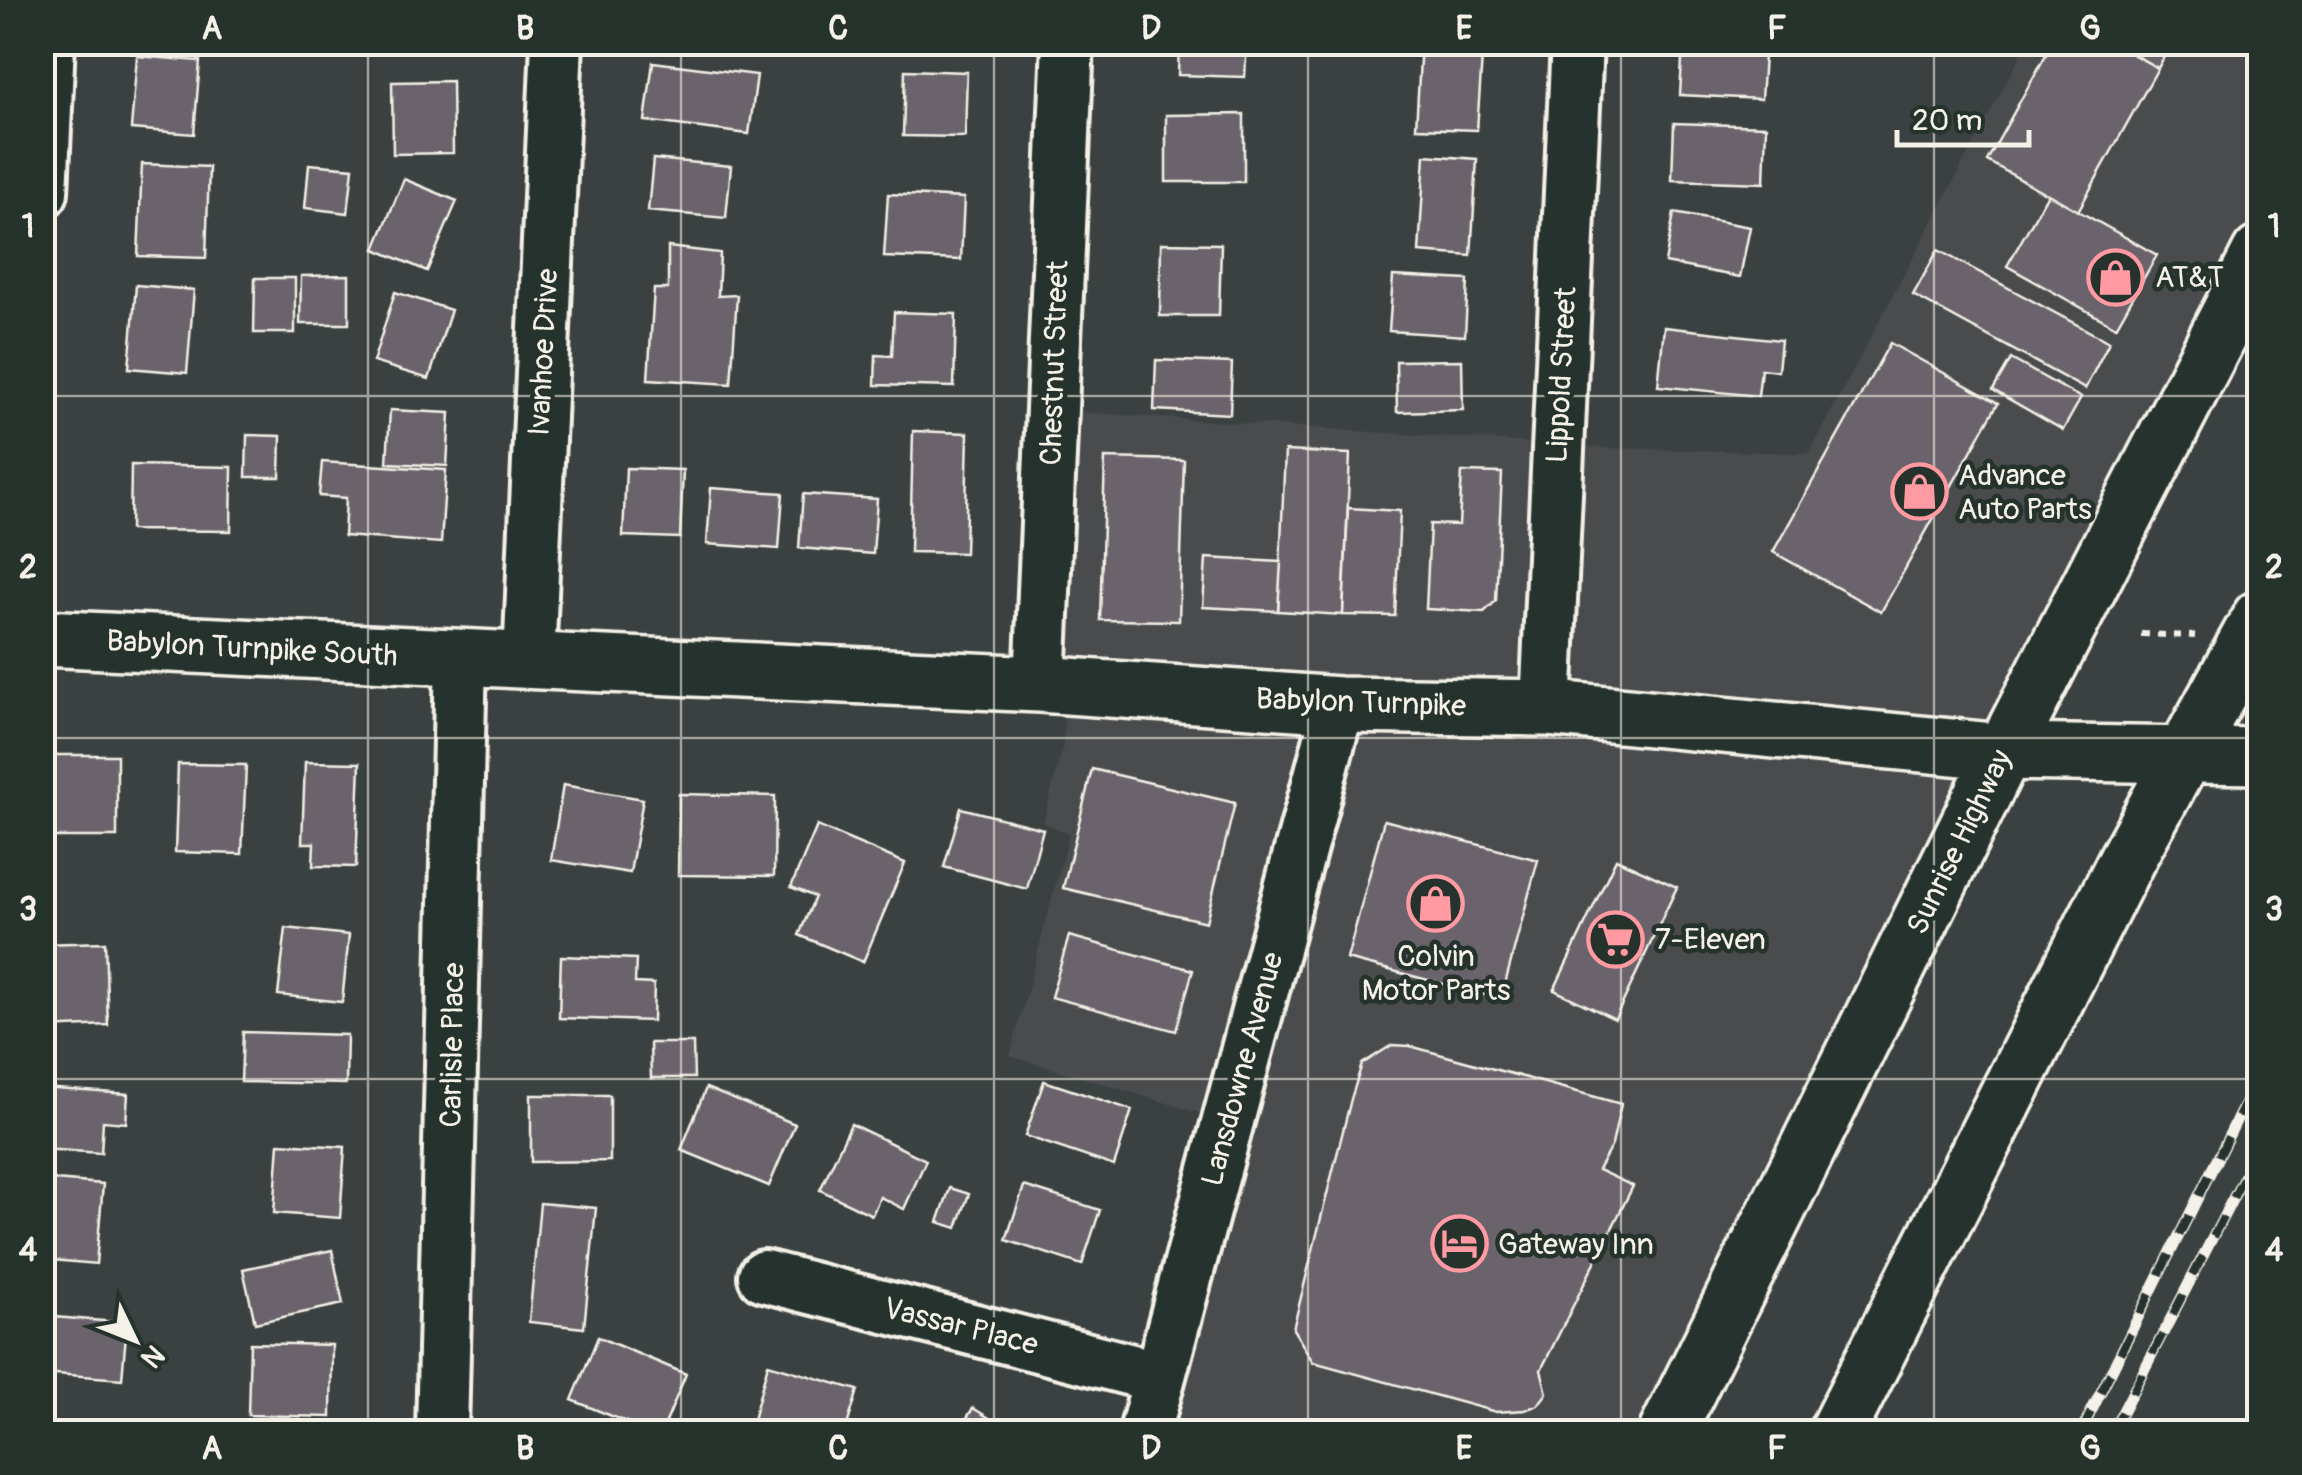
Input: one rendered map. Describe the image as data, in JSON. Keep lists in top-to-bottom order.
{
  "streets": {
    "main road": ["Babylon Turnpike South", "Babylon Turnpike", "Sunrise Highway"],
    "street": [
      "Ivanhoe Drive",
      "Chestnut Street",
      "Lippold Street",
      "Carlisle Place",
      "Lansdowne Avenue",
      "Vassar Place"
    ]
  },
  "crossings": [
    ["Ivanhoe Drive", "Babylon Turnpike"],
    ["Chestnut Street", "Babylon Turnpike"],
    ["Lippold Street", "Babylon Turnpike"],
    ["Babylon Turnpike South", "Babylon Turnpike"],
    ["Babylon Turnpike South", "Carlisle Place"],
    ["Babylon Turnpike", "Sunrise Highway"],
    ["Babylon Turnpike", "Carlisle Place"],
    ["Babylon Turnpike", "Lansdowne Avenue"],
    ["Lansdowne Avenue", "Vassar Place"]
  ],
  "places": {
    "shop": ["AT&T", "Advance Auto Parts", "Colvin Motor Parts"],
    "supermarket": ["7-Eleven"],
    "hotel": ["Gateway Inn"]
  },
  "scale_bar": "20 m",
  "north": "bottom right",
  "grid": {
    "columns": [
      "A",
      "B",
      "C",
      "D",
      "E",
      "F",
      "G"
    ],
    "rows": [
      "1",
      "2",
      "3",
      "4"
    ]
  }
}
